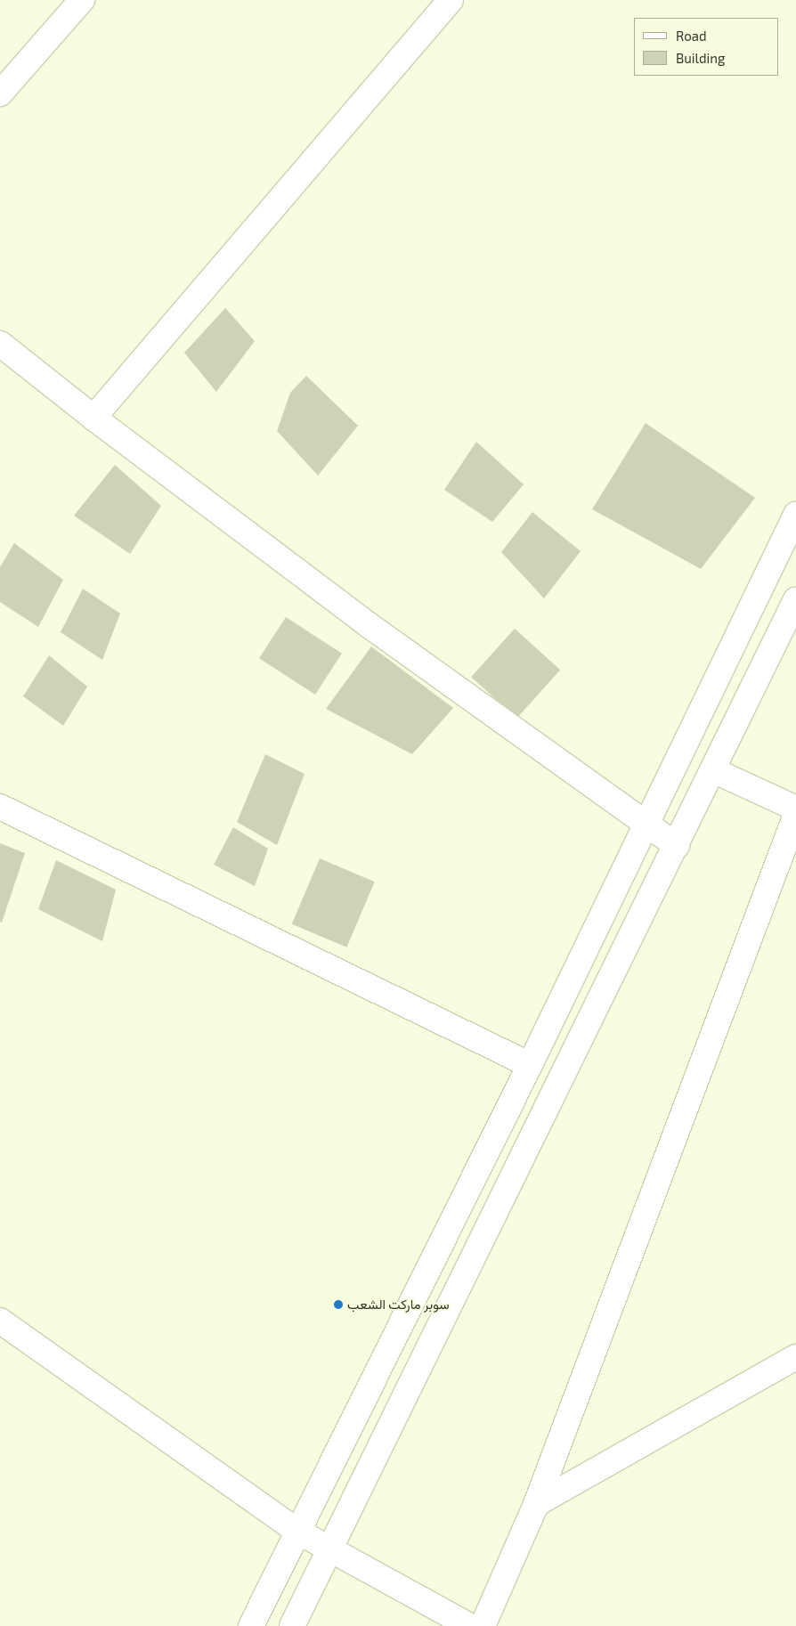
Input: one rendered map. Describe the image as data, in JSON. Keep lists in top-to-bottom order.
{
  "places": ["سوبر ماركت الشعب"],
  "legend": ["Road", "Building"]
}
